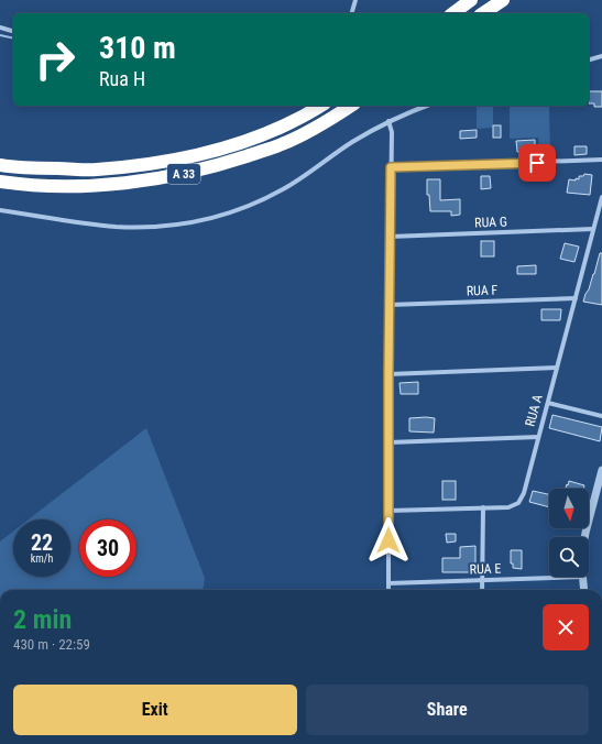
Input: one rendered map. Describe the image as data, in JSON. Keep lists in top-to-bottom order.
{
  "streets": {
    "highway": ["A 33"],
    "street": [
      "RUA G",
      "RUA F",
      "RUA A",
      "RUA E"
    ]
  },
  "crossings": [
    ["RUA G", "RUA A"],
    ["RUA F", "RUA A"]
  ],
  "north": "bottom",
  "page": {
    "turn": ["310 m", "Rua H"],
    "speed": "22 km/h",
    "limit": "30",
    "heading": ["2 min", "430 m · 22:59"],
    "buttons": ["Exit", "Share"]
  }
}
